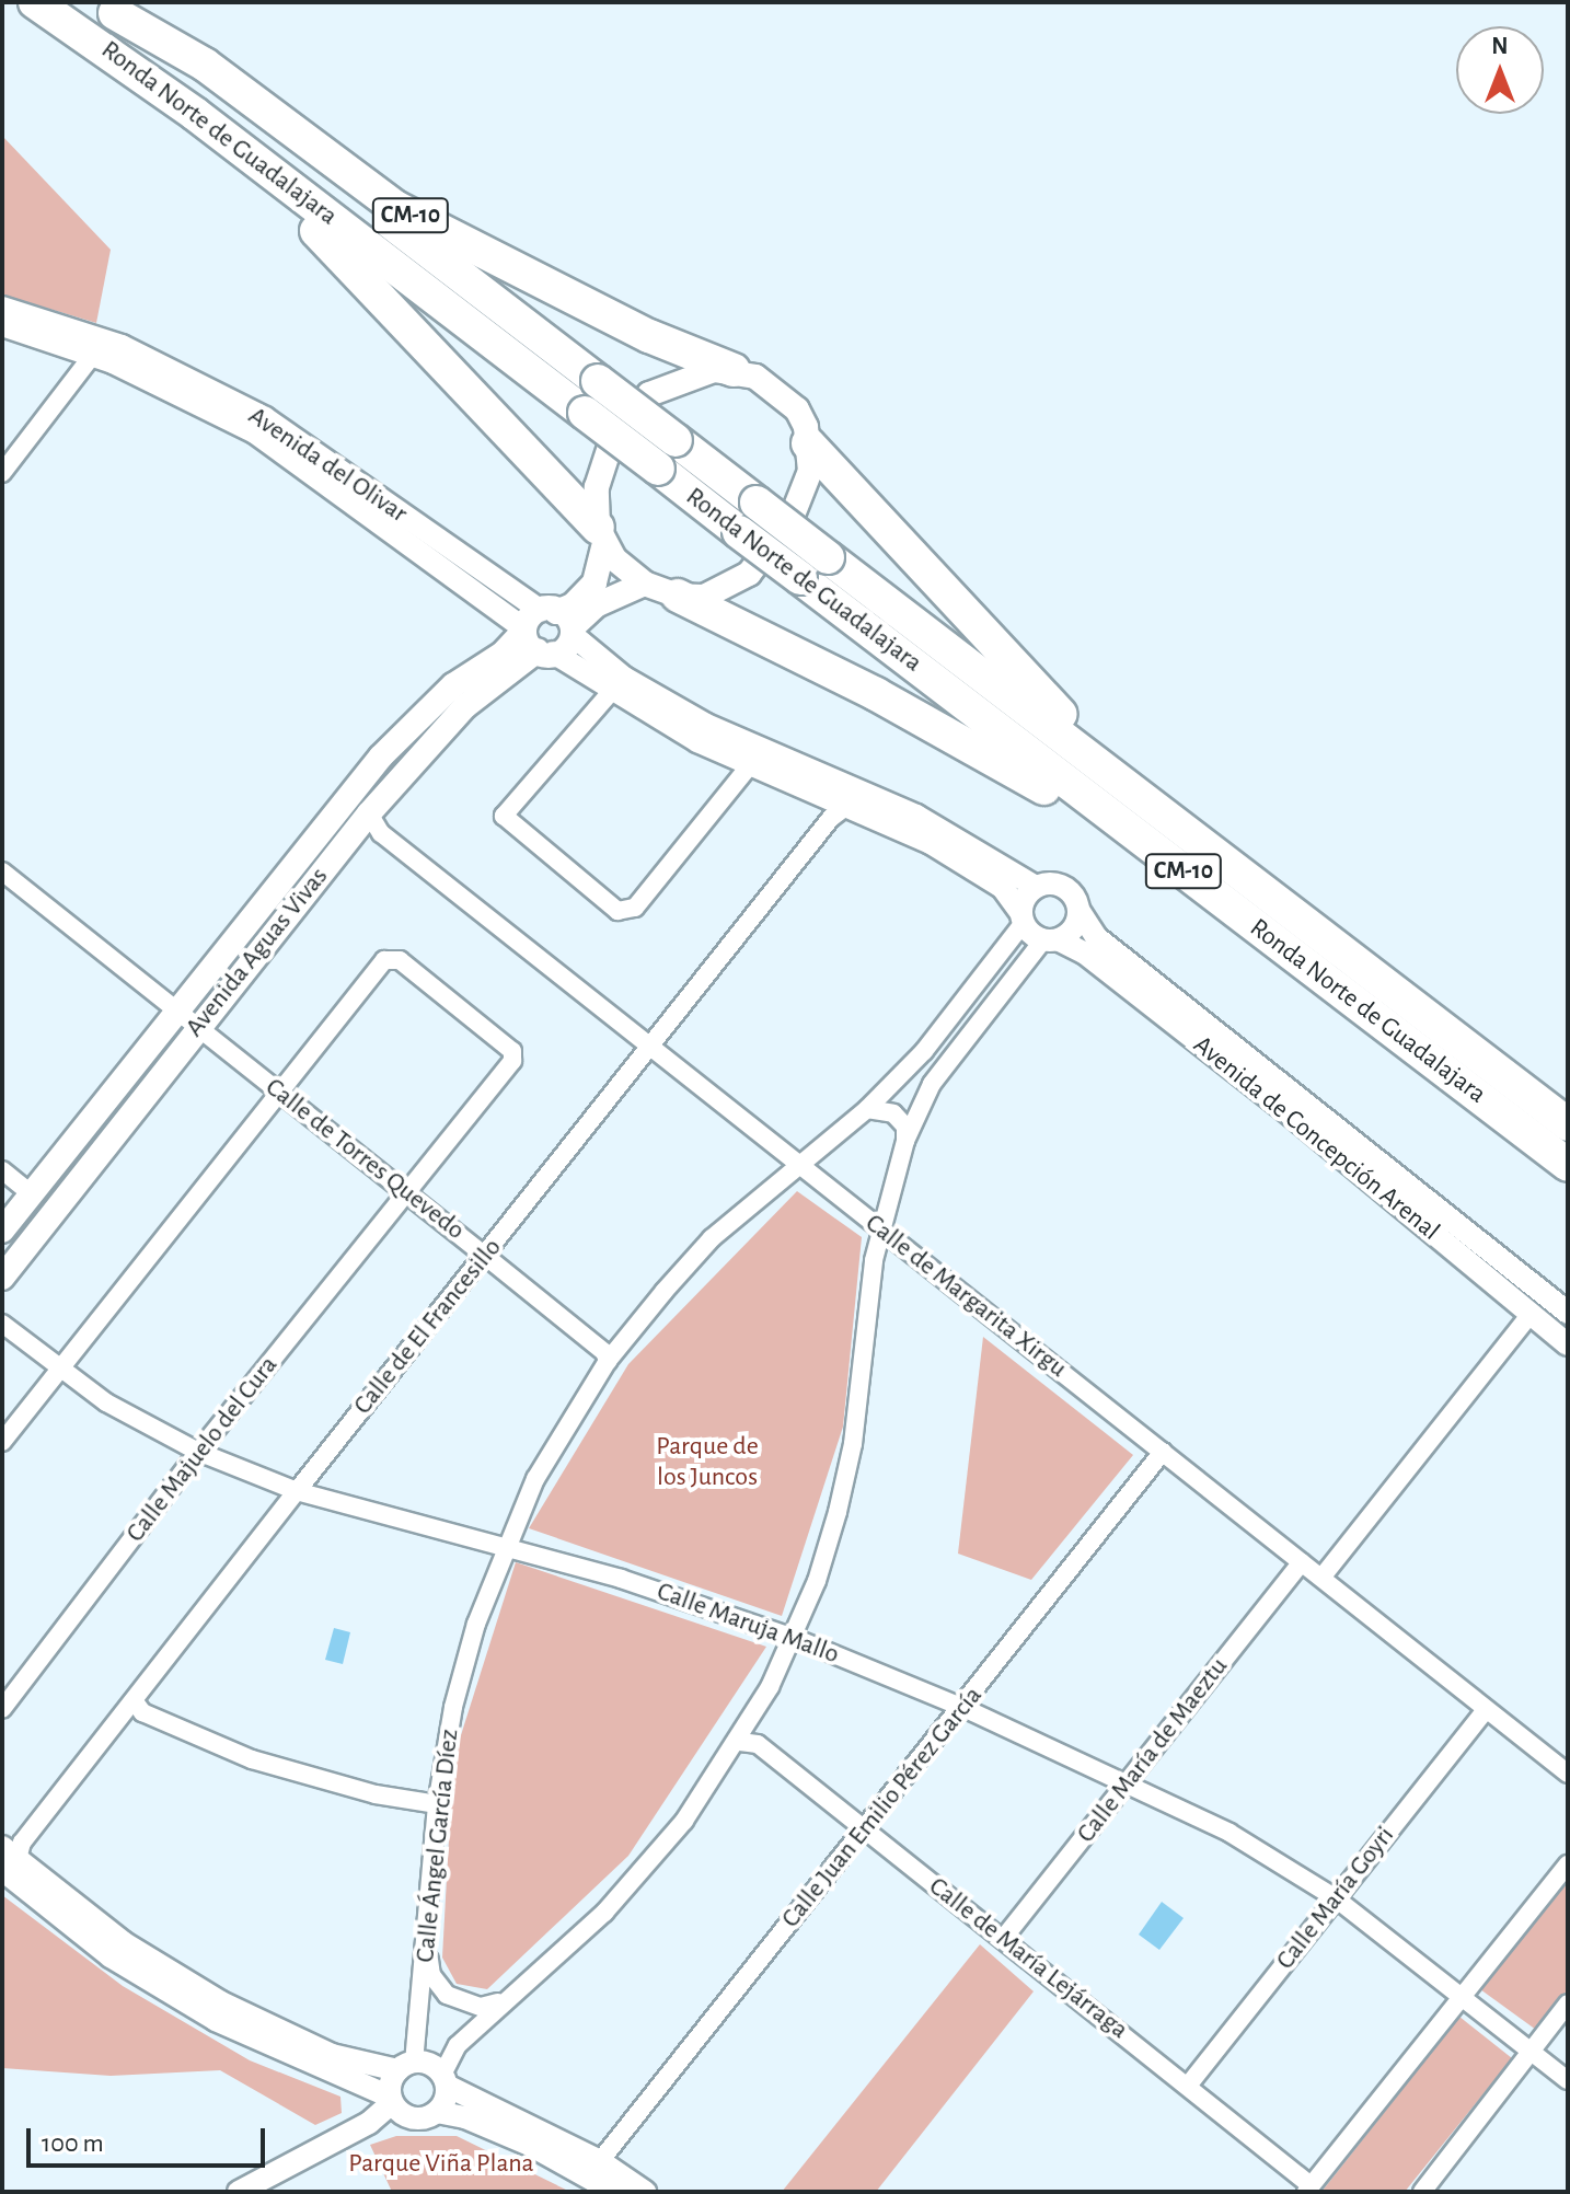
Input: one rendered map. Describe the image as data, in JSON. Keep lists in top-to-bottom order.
{
  "streets": {
    "highway": ["Ronda Norte de Guadalajara", "CM-10"],
    "main road": ["Avenida Aguas Vivas"],
    "street": [
      "Avenida del Olivar",
      "Avenida de Concepción Arenal",
      "Calle de Torres Quevedo",
      "Calle de Margarita Xirgu",
      "Calle de El Francesillo",
      "Calle Majuelo del Cura",
      "Calle Maruja Mallo",
      "Calle María de Maeztu",
      "Calle Juan Emilio Pérez García",
      "Calle Ángel García Díez",
      "Calle María Goyri",
      "Calle de María Lejárraga"
    ]
  },
  "crossings": [
    ["Ronda Norte de Guadalajara", "CM-10"],
    ["Avenida del Olivar", "Avenida Aguas Vivas"],
    ["Avenida Aguas Vivas", "Calle de Torres Quevedo"],
    ["Avenida Aguas Vivas", "Calle de Margarita Xirgu"],
    ["Avenida de Concepción Arenal", "Calle Ángel García Díez"],
    ["Calle de Torres Quevedo", "Calle de El Francesillo"],
    ["Calle de Torres Quevedo", "Calle Majuelo del Cura"],
    ["Calle de Torres Quevedo", "Calle Ángel García Díez"],
    ["Calle de Margarita Xirgu", "Calle de El Francesillo"],
    ["Calle de Margarita Xirgu", "Calle María de Maeztu"],
    ["Calle de Margarita Xirgu", "Calle Juan Emilio Pérez García"],
    ["Calle de Margarita Xirgu", "Calle Ángel García Díez"],
    ["Calle de Margarita Xirgu", "Calle María Goyri"],
    ["Calle de El Francesillo", "Calle Maruja Mallo"],
    ["Calle Majuelo del Cura", "Calle Maruja Mallo"],
    ["Calle Maruja Mallo", "Calle María de Maeztu"],
    ["Calle Maruja Mallo", "Calle Juan Emilio Pérez García"],
    ["Calle Maruja Mallo", "Calle Ángel García Díez"],
    ["Calle Maruja Mallo", "Calle María Goyri"],
    ["Calle María de Maeztu", "Calle de María Lejárraga"],
    ["Calle Juan Emilio Pérez García", "Calle de María Lejárraga"],
    ["Calle María Goyri", "Calle de María Lejárraga"]
  ],
  "parks": ["Parque de los Juncos", "Parque Viña Plana"],
  "scale_bar": "100 m",
  "north": "top"
}
